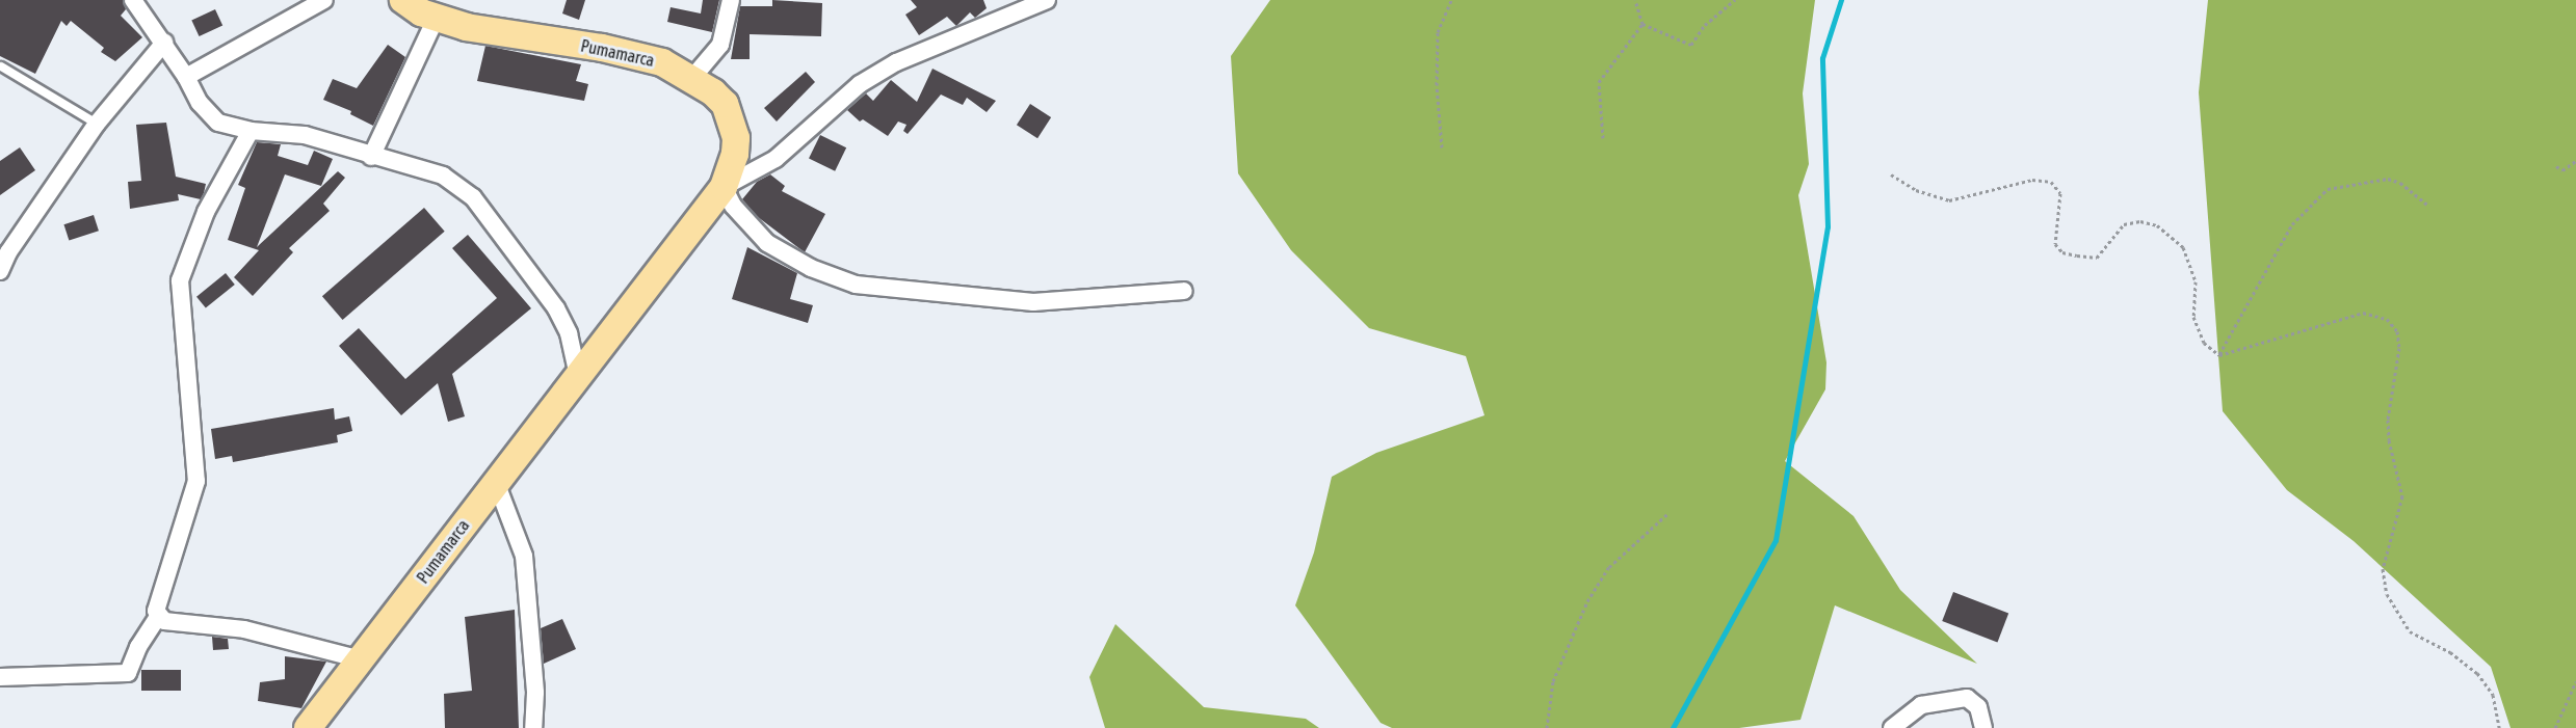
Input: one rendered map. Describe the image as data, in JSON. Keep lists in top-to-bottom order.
{
  "streets": {
    "main road": ["Pumamarca"]
  }
}
